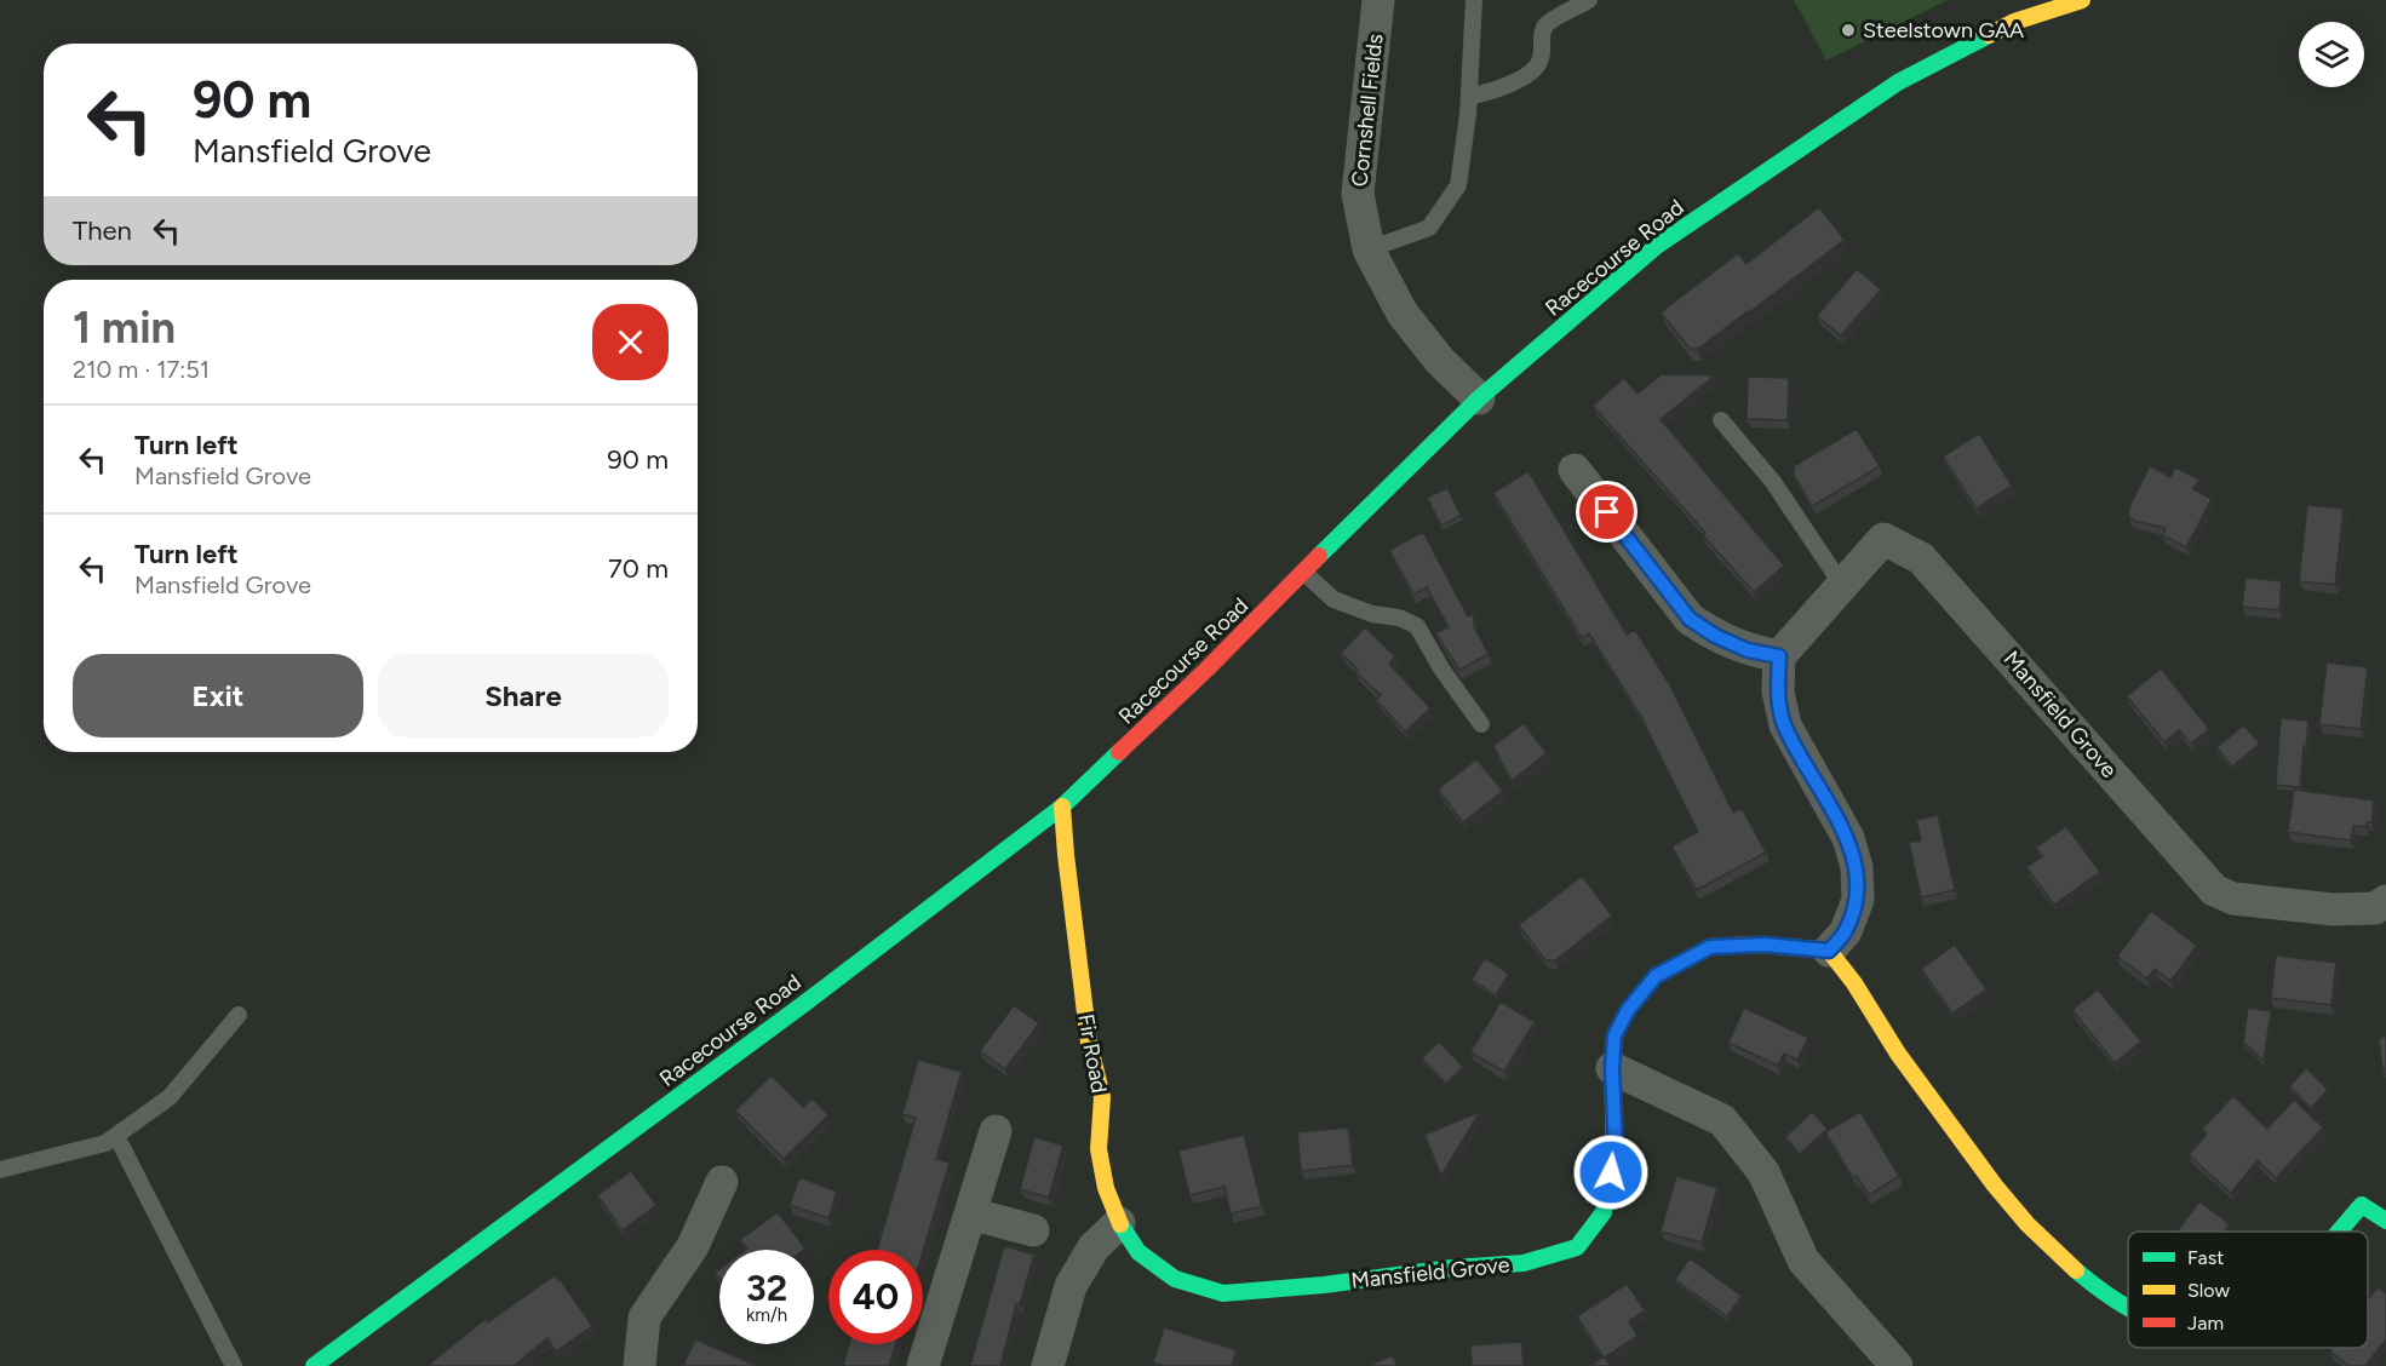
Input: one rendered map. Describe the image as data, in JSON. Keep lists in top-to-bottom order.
{
  "streets": {
    "street": [
      "Cornshell Fields",
      "Racecourse Road",
      "Mansfield Grove",
      "Fir Road"
    ]
  },
  "crossings": [
    ["Cornshell Fields", "Racecourse Road"],
    ["Racecourse Road", "Fir Road"],
    ["Mansfield Grove", "Fir Road"]
  ],
  "places": ["Steelstown GAA"],
  "legend": ["Fast", "Slow", "Jam"],
  "page": {
    "turn": ["90 m", "Mansfield Grove"],
    "then": "Then",
    "heading": ["1 min", "210 m · 17:51"],
    "list": [
      {
        "name": "Turn left",
        "note": "Mansfield Grove",
        "value": "90 m"
      },
      {
        "name": "Turn left",
        "note": "Mansfield Grove",
        "value": "70 m"
      }
    ],
    "buttons": ["Exit", "Share"],
    "speed": "32 km/h",
    "limit": "40"
  }
}
